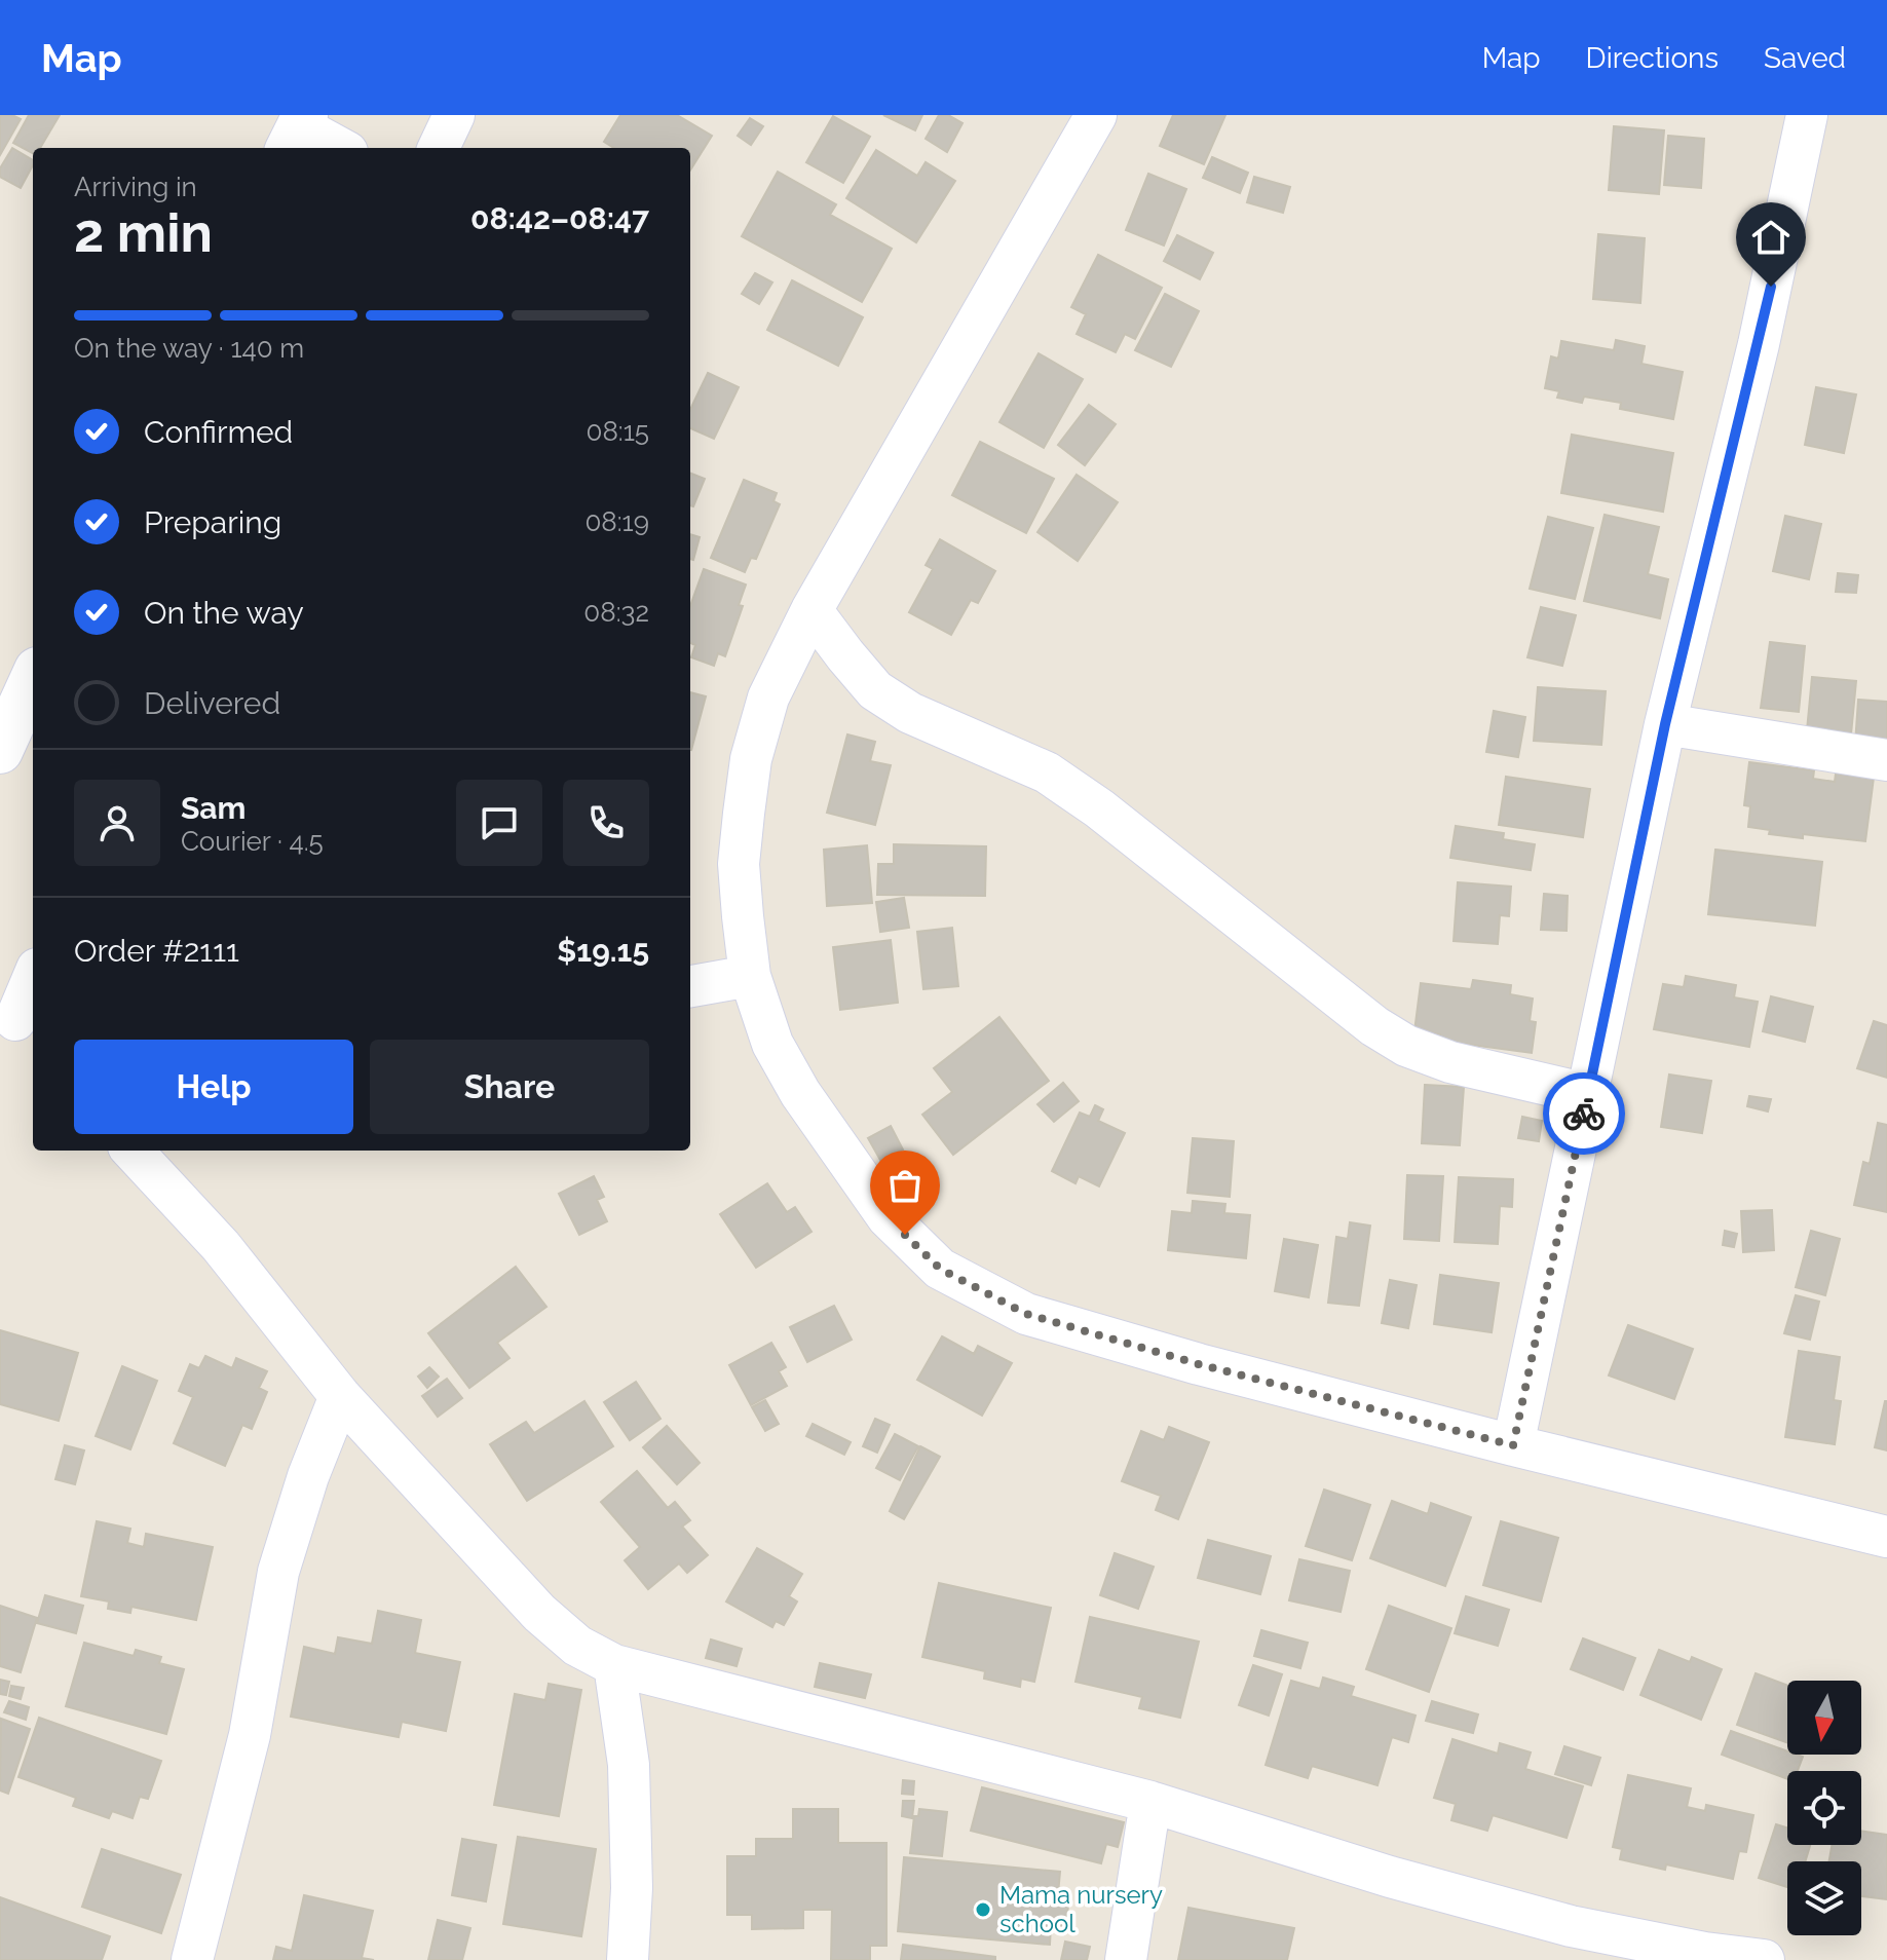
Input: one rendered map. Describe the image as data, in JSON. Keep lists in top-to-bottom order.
{
  "places": ["Mama nursery school"],
  "north": "bottom",
  "page": {
    "header": "Map",
    "nav": ["Map", "Directions", "Saved"],
    "heading": ["2 min", "Arriving in", "08:42–08:47"],
    "panel": [
      "Sam",
      "Courier · 4.5",
      "Order #2111",
      "$19.15"
    ],
    "bar": "On the way · 140 m",
    "list": [
      ["Confirmed", "08:15"],
      ["Preparing", "08:19"],
      ["On the way", "08:32"],
      "Delivered"
    ],
    "buttons": ["Help", "Share"]
  }
}
